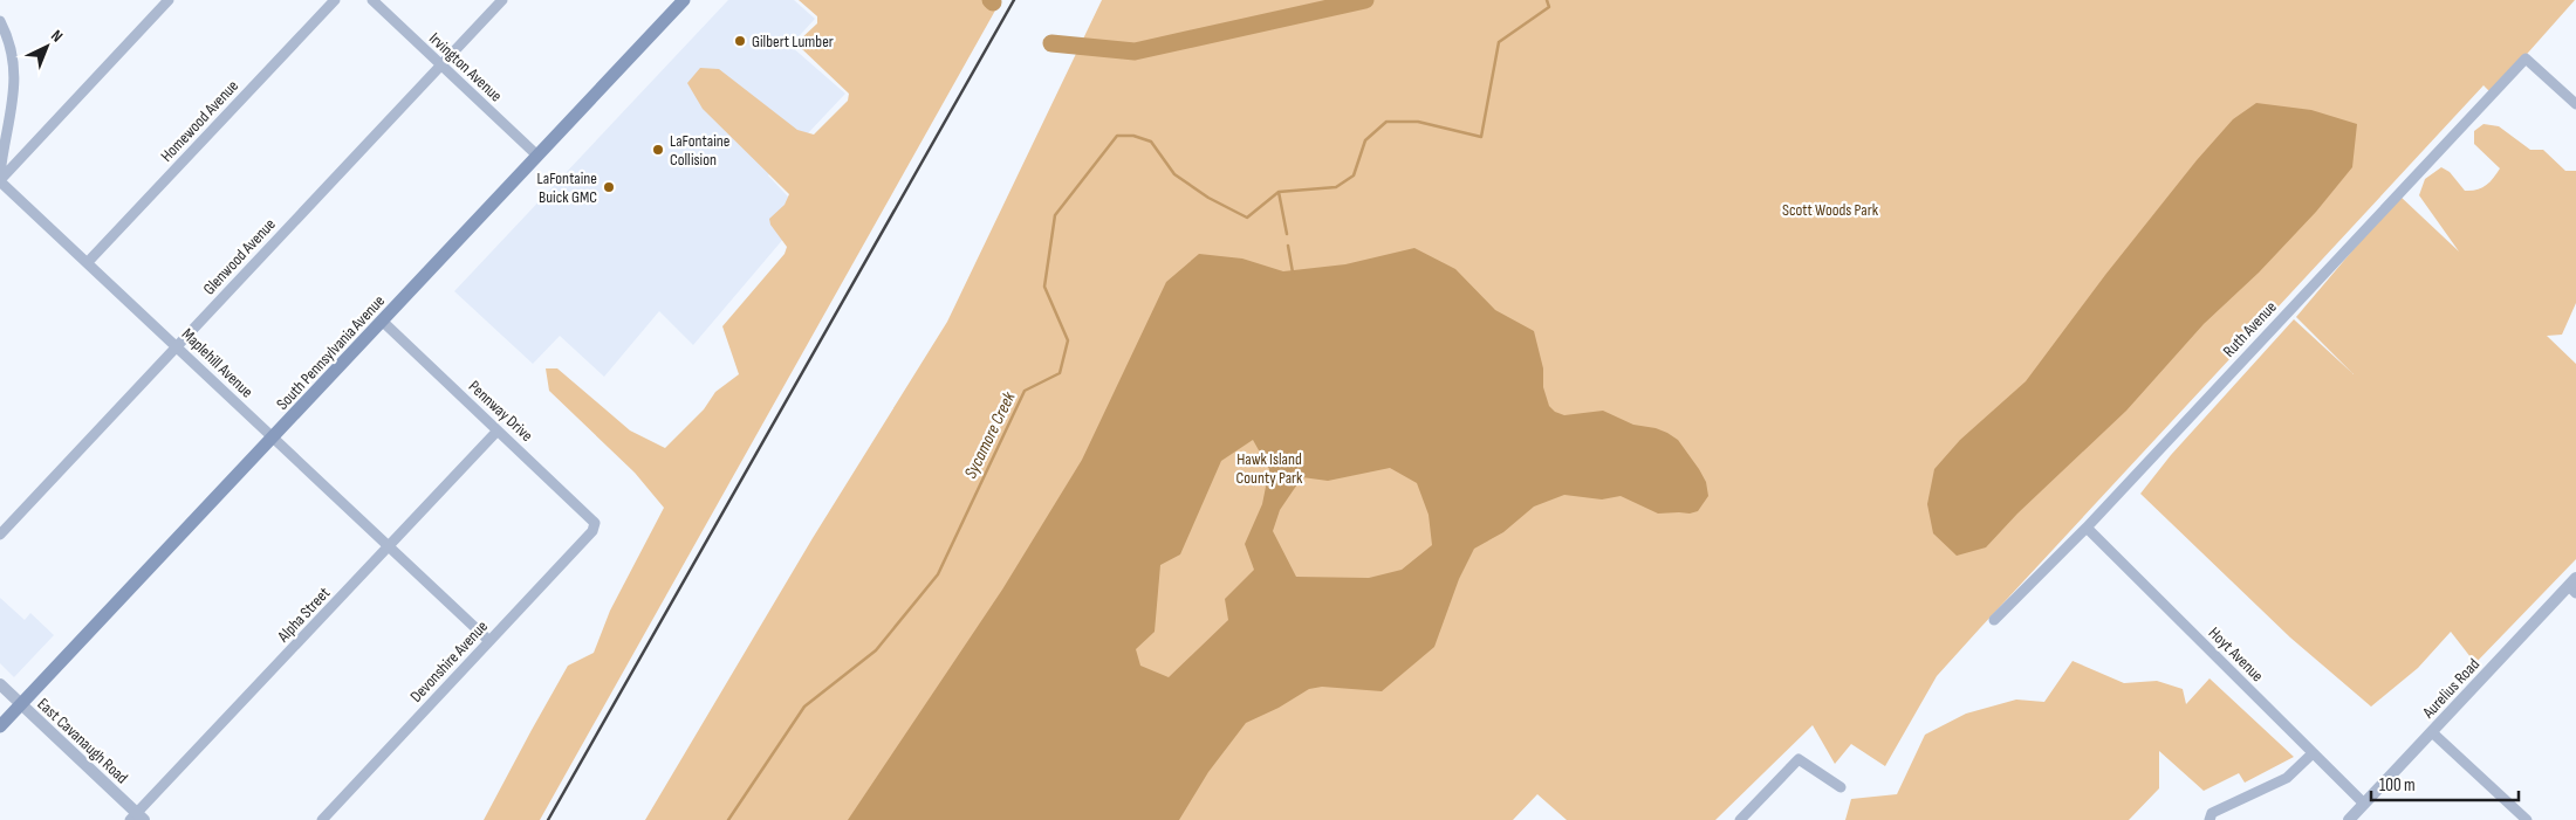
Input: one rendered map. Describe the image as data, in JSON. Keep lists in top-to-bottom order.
{
  "streets": {
    "main road": ["South Pennsylvania Avenue"],
    "street": [
      "Irvington Avenue",
      "Homewood Avenue",
      "Glenwood Avenue",
      "Ruth Avenue",
      "Maplehill Avenue",
      "Pennway Drive",
      "Alpha Street",
      "Hoyt Avenue",
      "Devonshire Avenue",
      "Aurelius Road",
      "East Cavanaugh Road"
    ]
  },
  "crossings": [
    ["Irvington Avenue", "Glenwood Avenue"],
    ["Irvington Avenue", "South Pennsylvania Avenue"],
    ["Homewood Avenue", "Maplehill Avenue"],
    ["Glenwood Avenue", "Maplehill Avenue"],
    ["Ruth Avenue", "Hoyt Avenue"],
    ["South Pennsylvania Avenue", "Maplehill Avenue"],
    ["South Pennsylvania Avenue", "Pennway Drive"],
    ["South Pennsylvania Avenue", "East Cavanaugh Road"],
    ["Maplehill Avenue", "Alpha Street"],
    ["Maplehill Avenue", "Devonshire Avenue"],
    ["Pennway Drive", "Alpha Street"],
    ["Pennway Drive", "Devonshire Avenue"],
    ["Alpha Street", "East Cavanaugh Road"],
    ["Hoyt Avenue", "Aurelius Road"]
  ],
  "water": ["Sycamore Creek"],
  "parks": ["Scott Woods Park", "Hawk Island County Park"],
  "places": ["Gilbert Lumber", "LaFontaine Collision", "LaFontaine Buick GMC"],
  "scale_bar": "100 m",
  "north": "top right"
}
